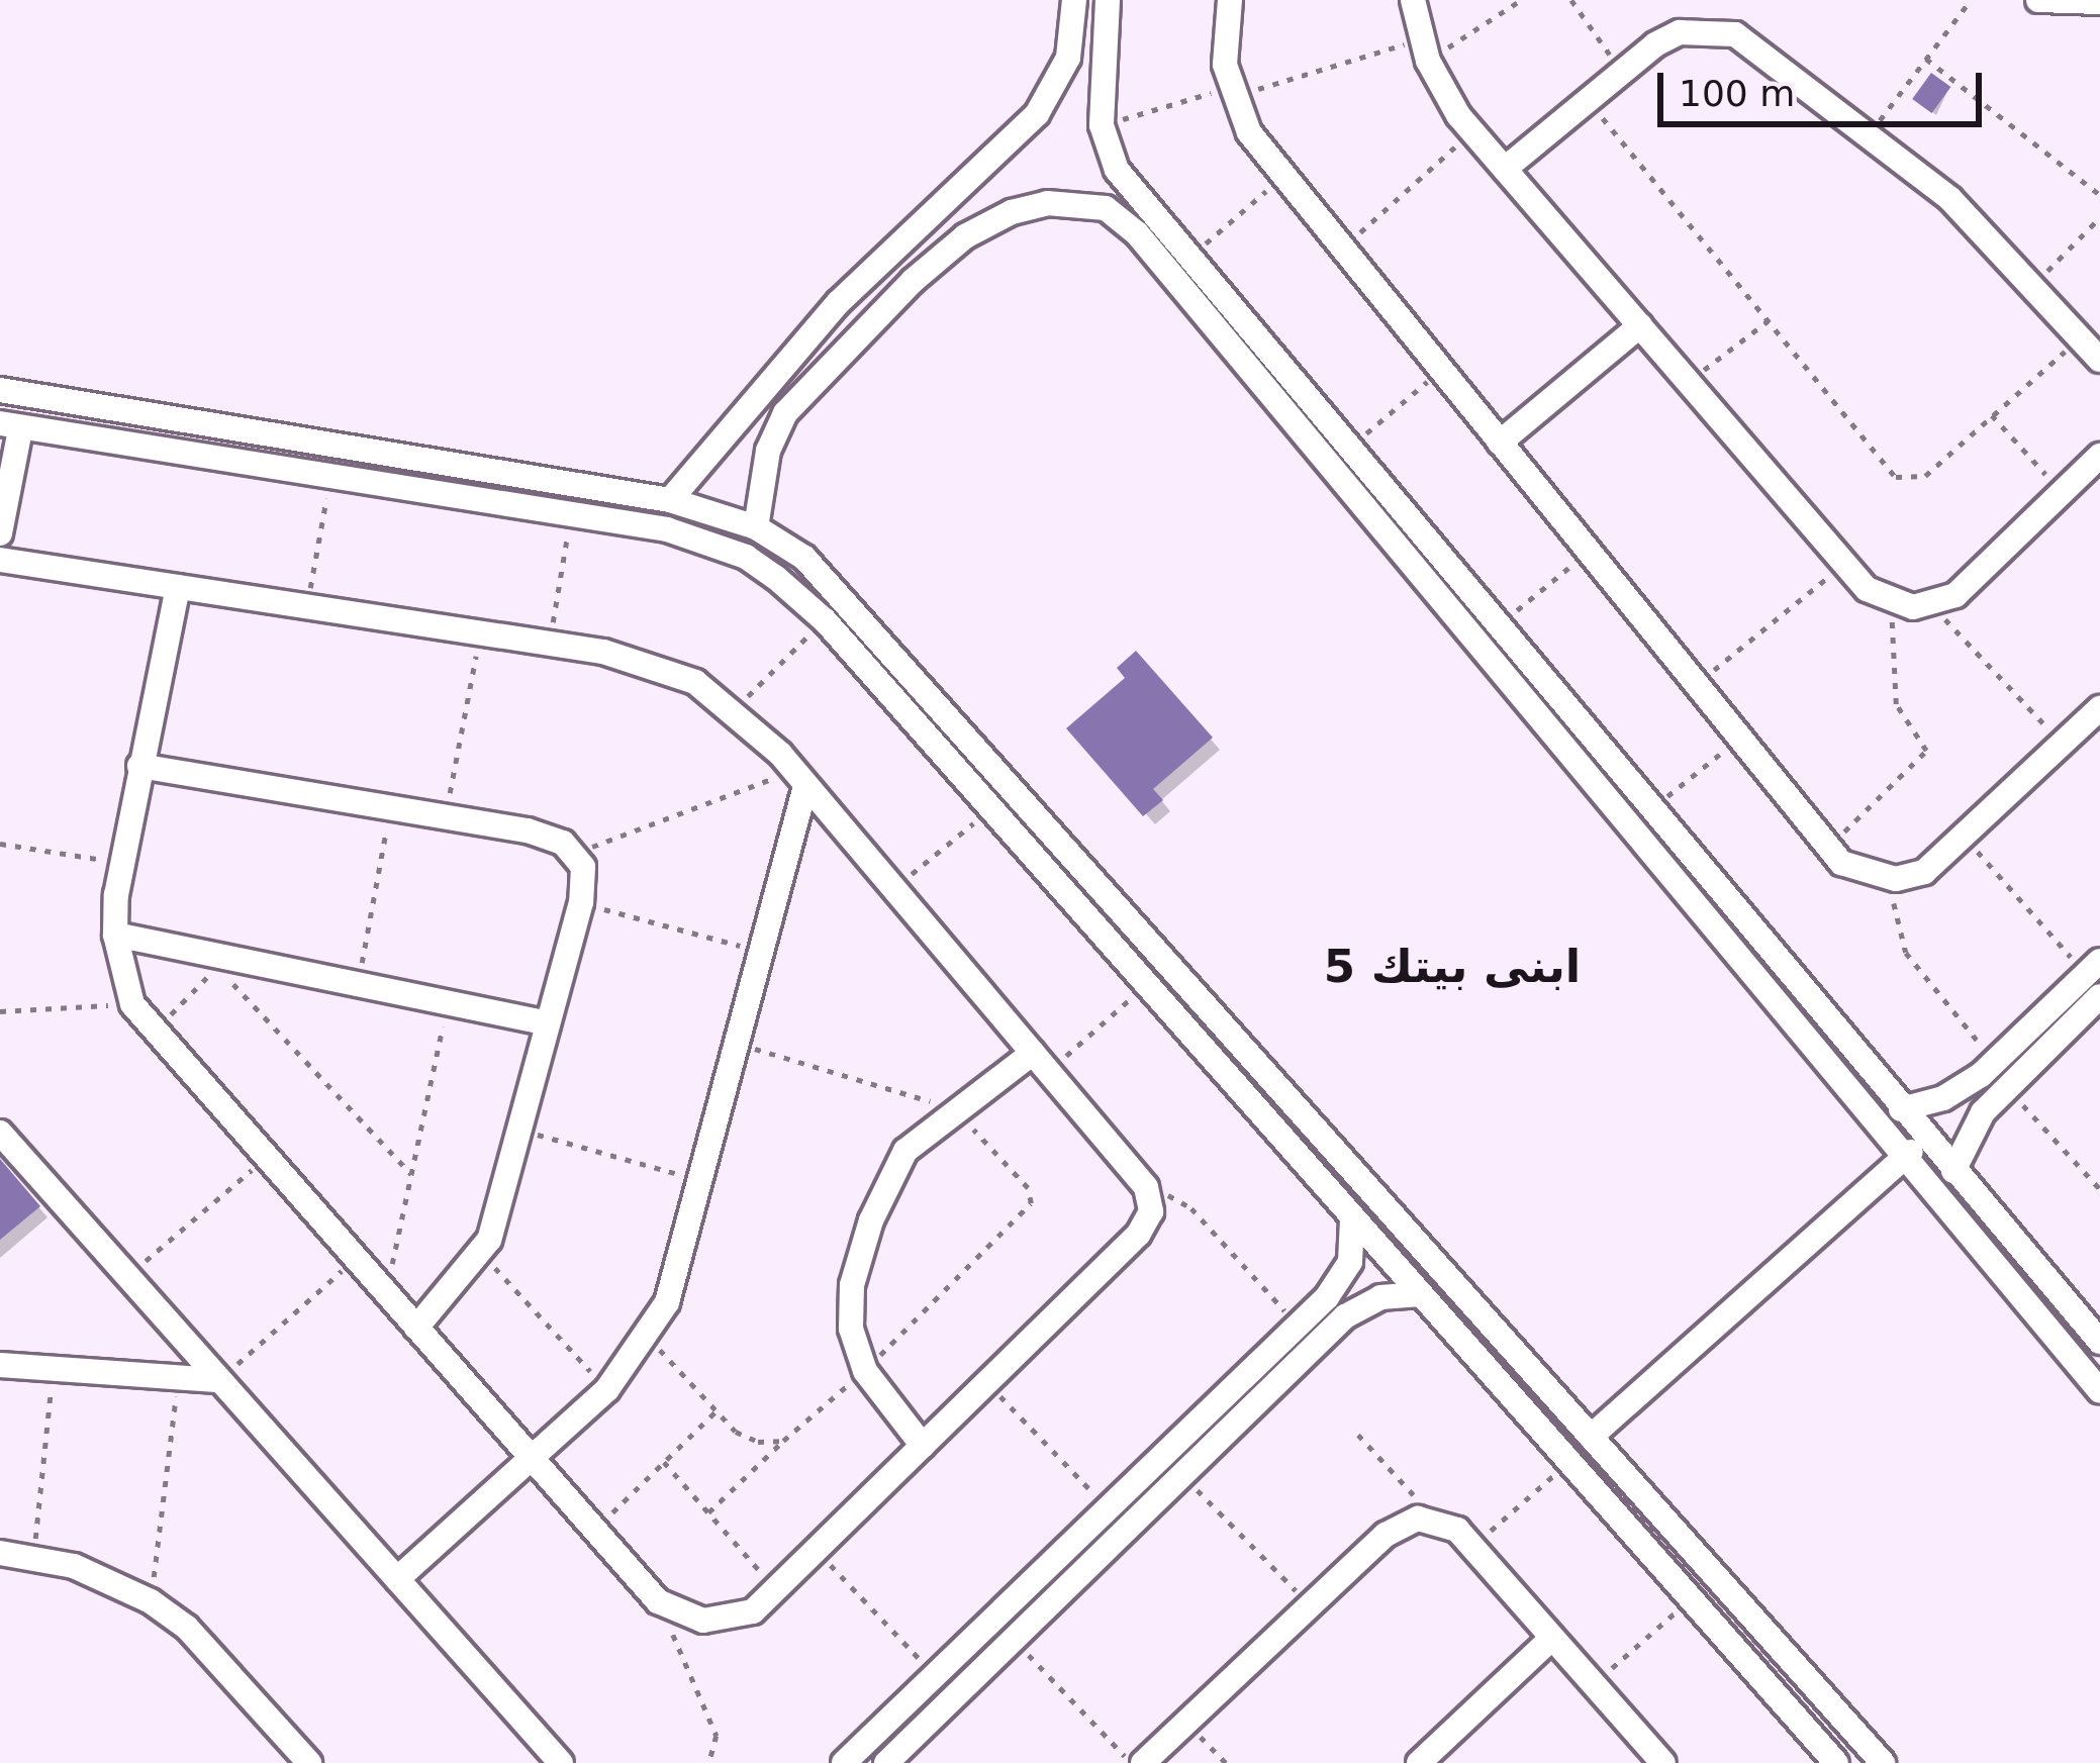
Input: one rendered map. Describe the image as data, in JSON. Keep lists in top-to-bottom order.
{
  "districts": ["ابنى بيتك 5"],
  "scale_bar": "100 m"
}
